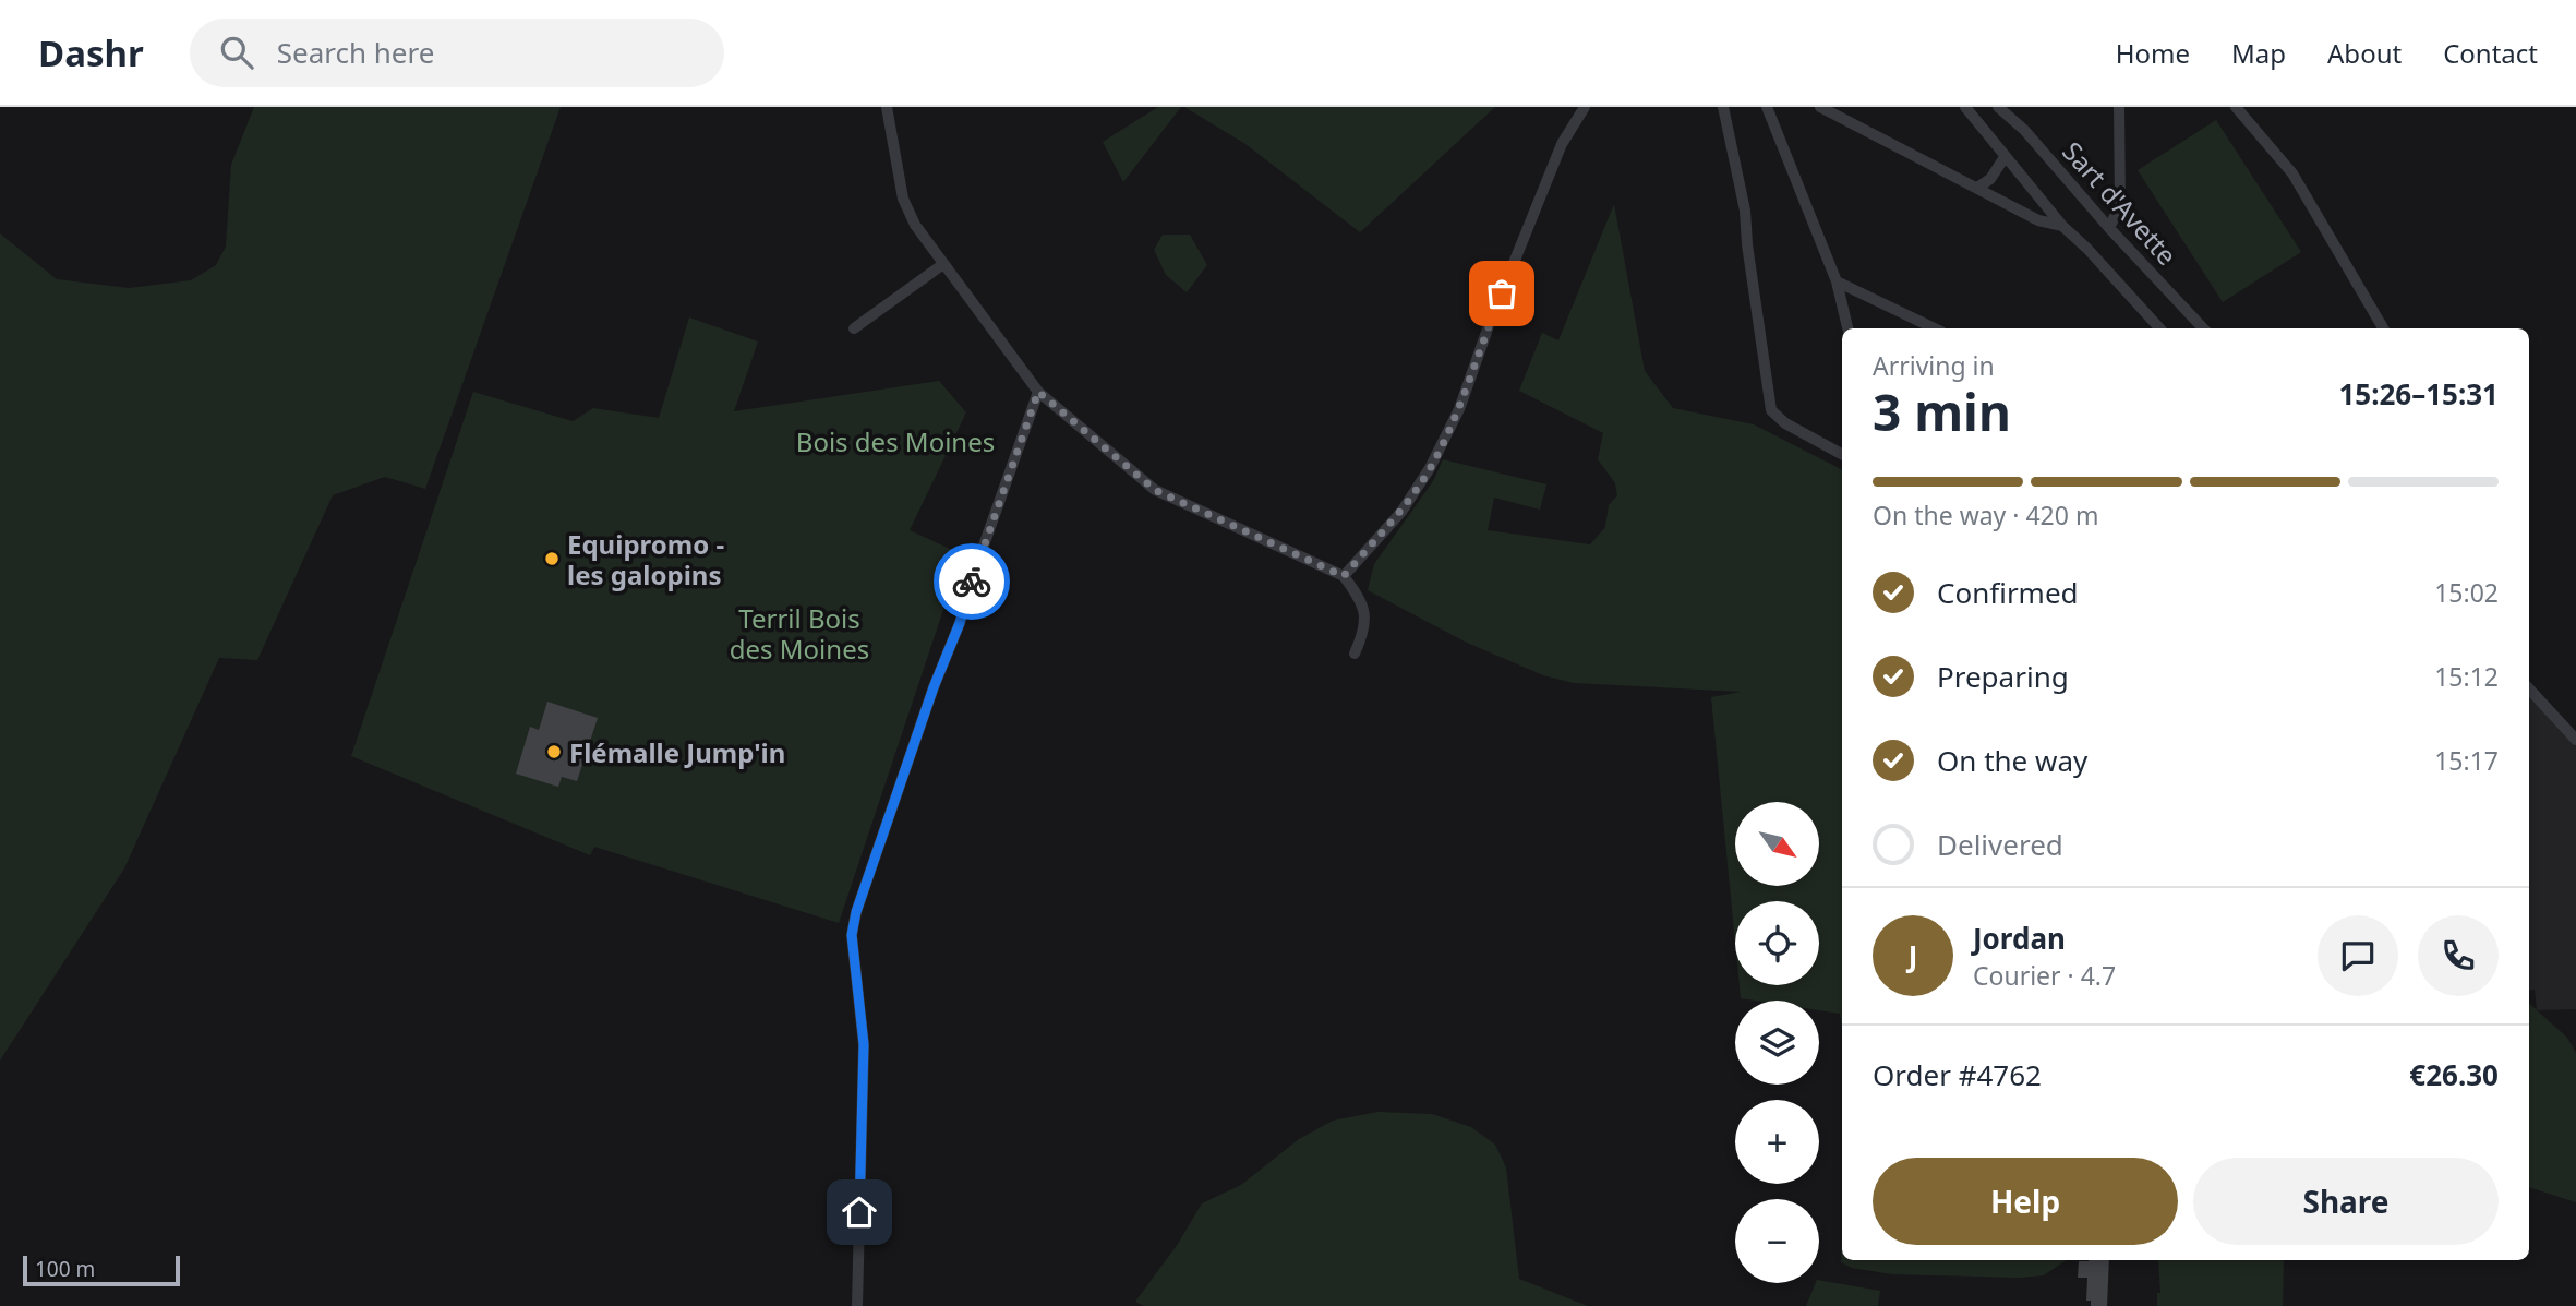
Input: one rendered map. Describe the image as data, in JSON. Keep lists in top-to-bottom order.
{
  "streets": {
    "street": ["Sart d'Avette"]
  },
  "parks": ["Bois des Moines", "Terril Bois des Moines"],
  "places": ["Equipromo - les galopins", "Flémalle Jump'in"],
  "scale_bar": "100 m",
  "north": "bottom right",
  "page": {
    "header": "Dashr",
    "search": "Search here",
    "nav": [
      "Home",
      "Map",
      "About",
      "Contact"
    ],
    "heading": ["3 min", "Arriving in", "15:26–15:31"],
    "panel": [
      "Jordan",
      "Courier · 4.7",
      "Order #4762",
      "€26.30"
    ],
    "bar": "On the way · 420 m",
    "list": [
      ["Confirmed", "15:02"],
      ["Preparing", "15:12"],
      ["On the way", "15:17"],
      "Delivered"
    ],
    "map_buttons": ["+", "−"],
    "round": "J",
    "buttons": ["Help", "Share"],
    "scale": "100 m"
  }
}
